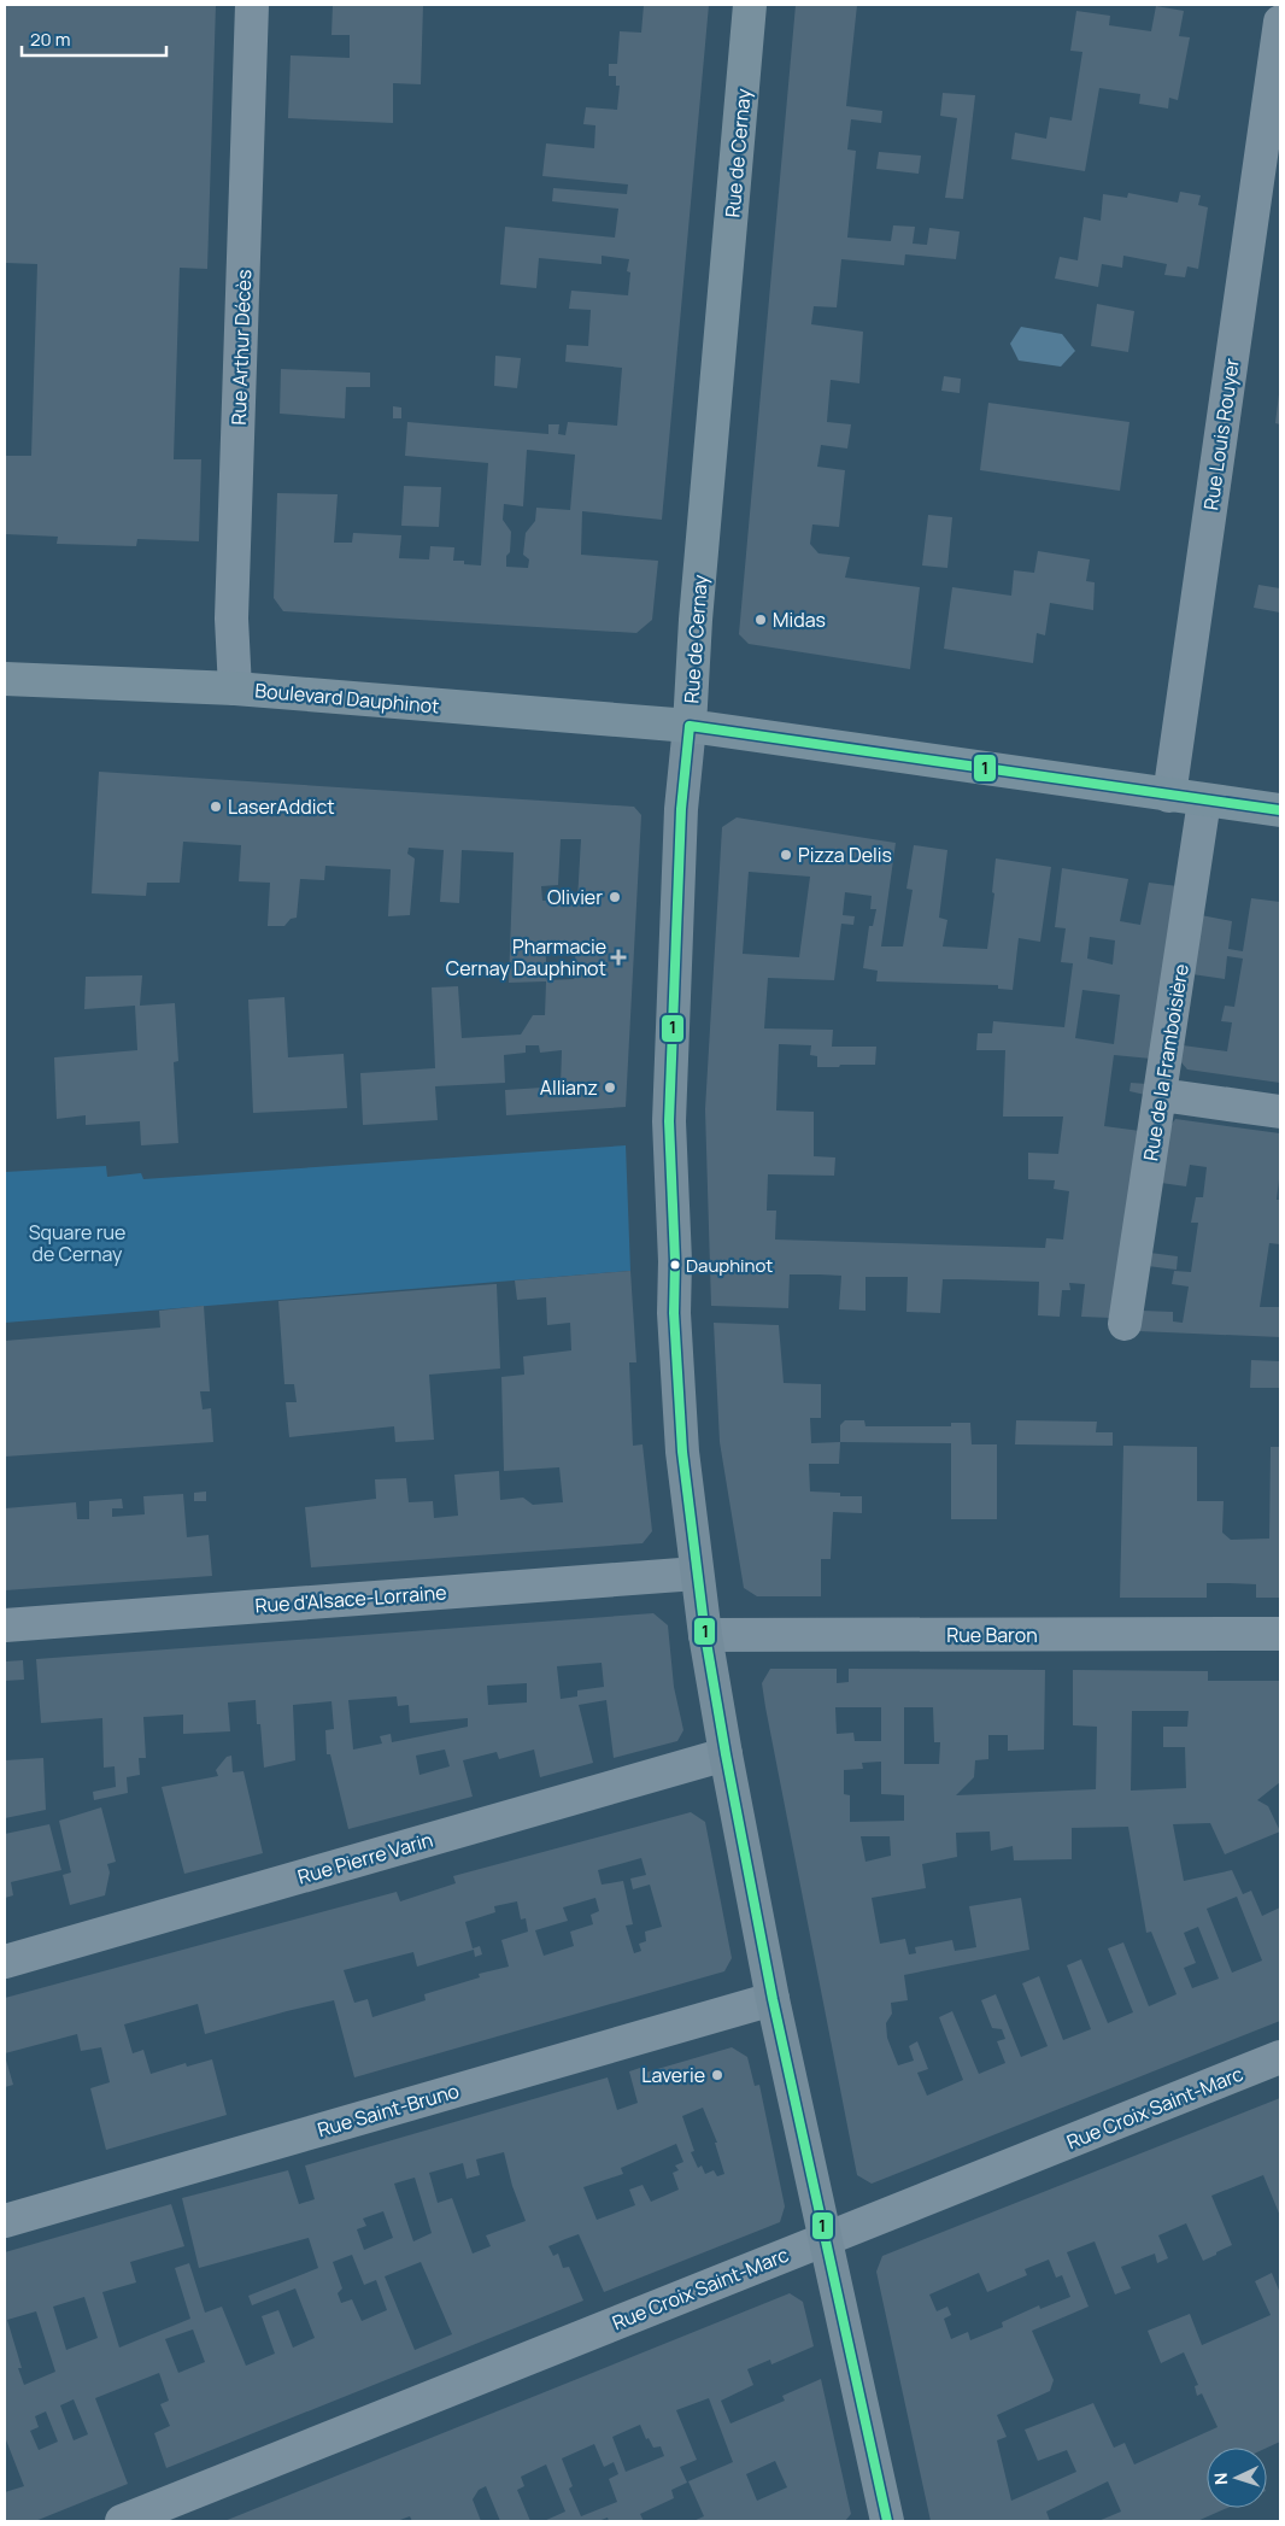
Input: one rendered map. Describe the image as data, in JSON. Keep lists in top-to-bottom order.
{
  "streets": {
    "main road": ["Rue de Cernay", "Boulevard Dauphinot"],
    "street": [
      "Rue Arthur Décès",
      "Rue Louis Rouyer",
      "Rue de la Framboisière",
      "Rue d'Alsace-Lorraine",
      "Rue Baron",
      "Rue Pierre Varin",
      "Rue Croix Saint-Marc",
      "Rue Saint-Bruno"
    ]
  },
  "crossings": [
    ["Rue de Cernay", "Boulevard Dauphinot"],
    ["Rue de Cernay", "Rue d'Alsace-Lorraine"],
    ["Rue de Cernay", "Rue Baron"],
    ["Rue de Cernay", "Rue Pierre Varin"],
    ["Rue de Cernay", "Rue Croix Saint-Marc"],
    ["Rue de Cernay", "Rue Saint-Bruno"],
    ["Rue Arthur Décès", "Boulevard Dauphinot"],
    ["Rue Louis Rouyer", "Boulevard Dauphinot"],
    ["Boulevard Dauphinot", "Rue de la Framboisière"]
  ],
  "parks": ["Square rue de Cernay"],
  "places": {
    "other": [
      "Midas",
      "LaserAddict",
      "Pizza Delis",
      "Olivier",
      "Allianz",
      "Dauphinot",
      "Laverie"
    ],
    "health": ["Pharmacie Cernay Dauphinot"]
  },
  "lines": ["transit line 1"],
  "scale_bar": "20 m",
  "north": "left"
}
